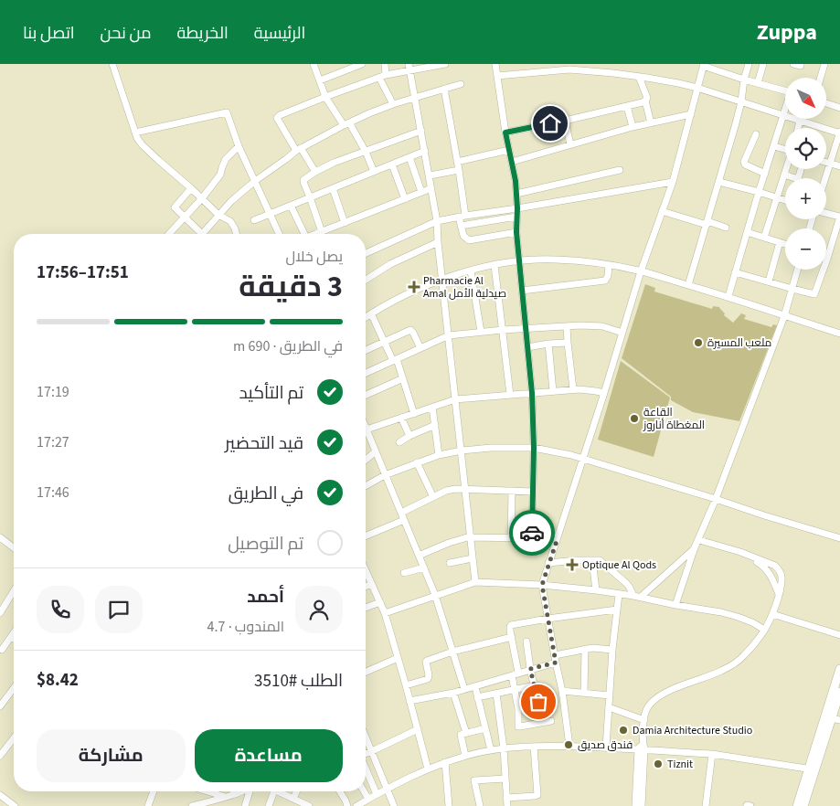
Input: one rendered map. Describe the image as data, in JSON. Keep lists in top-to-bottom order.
{
  "places": {
    "health": ["Pharmacie Al Amal صيدلية الأمل", "Optique Al Qods"],
    "other": [
      "ملعب المسيرة",
      "القاعة المغطاة أناروز",
      "Damia Architecture Studio",
      "فندق صديق",
      "Tiznit"
    ]
  },
  "north": "bottom right",
  "page": {
    "header": "Zuppa",
    "nav": [
      "الرئيسية",
      "الخريطة",
      "من نحن",
      "اتصل بنا"
    ],
    "map_buttons": ["+", "−"],
    "heading": ["3 دقيقة", "يصل خلال", "17:51–17:56"],
    "panel": [
      "أحمد",
      "المندوب · 4.7",
      "الطلب #3510",
      "$8.42"
    ],
    "bar": "في الطريق · 690 m",
    "list": [
      ["تم التأكيد", "17:19"],
      ["قيد التحضير", "17:27"],
      ["في الطريق", "17:46"],
      "تم التوصيل"
    ],
    "buttons": ["مساعدة", "مشاركة"]
  }
}
